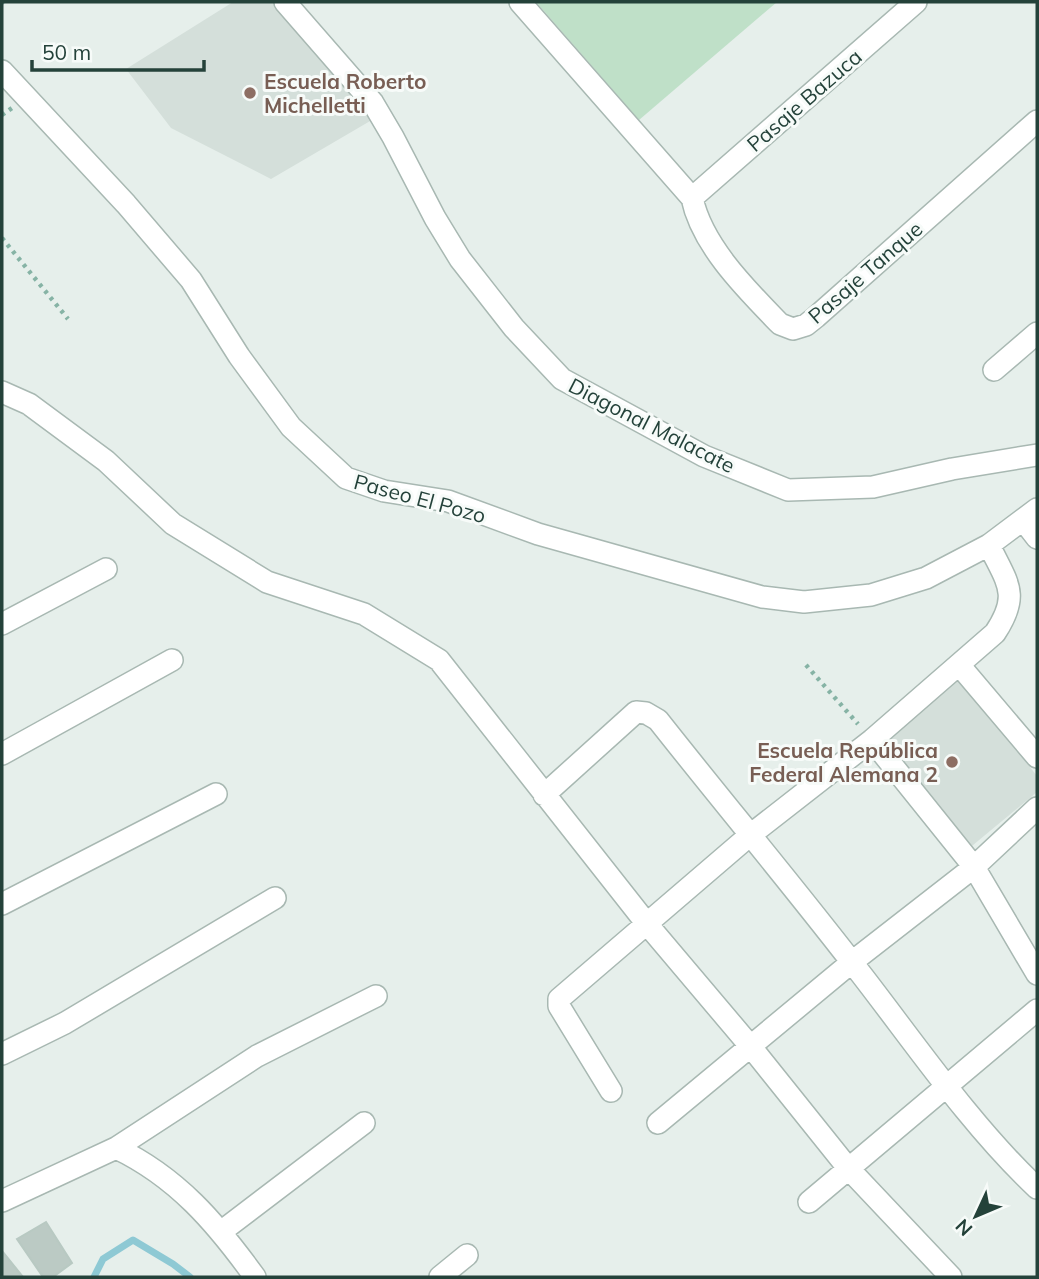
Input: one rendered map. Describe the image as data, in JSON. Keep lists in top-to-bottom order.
{
  "streets": {
    "street": [
      "Pasaje Bazuca",
      "Pasaje Tanque",
      "Diagonal Malacate",
      "Paseo El Pozo"
    ]
  },
  "crossings": [
    ["Pasaje Bazuca", "Pasaje Tanque"]
  ],
  "places": ["Escuela Roberto Michelletti", "Escuela República Federal Alemana 2"],
  "scale_bar": "50 m",
  "north": "bottom left"
}
